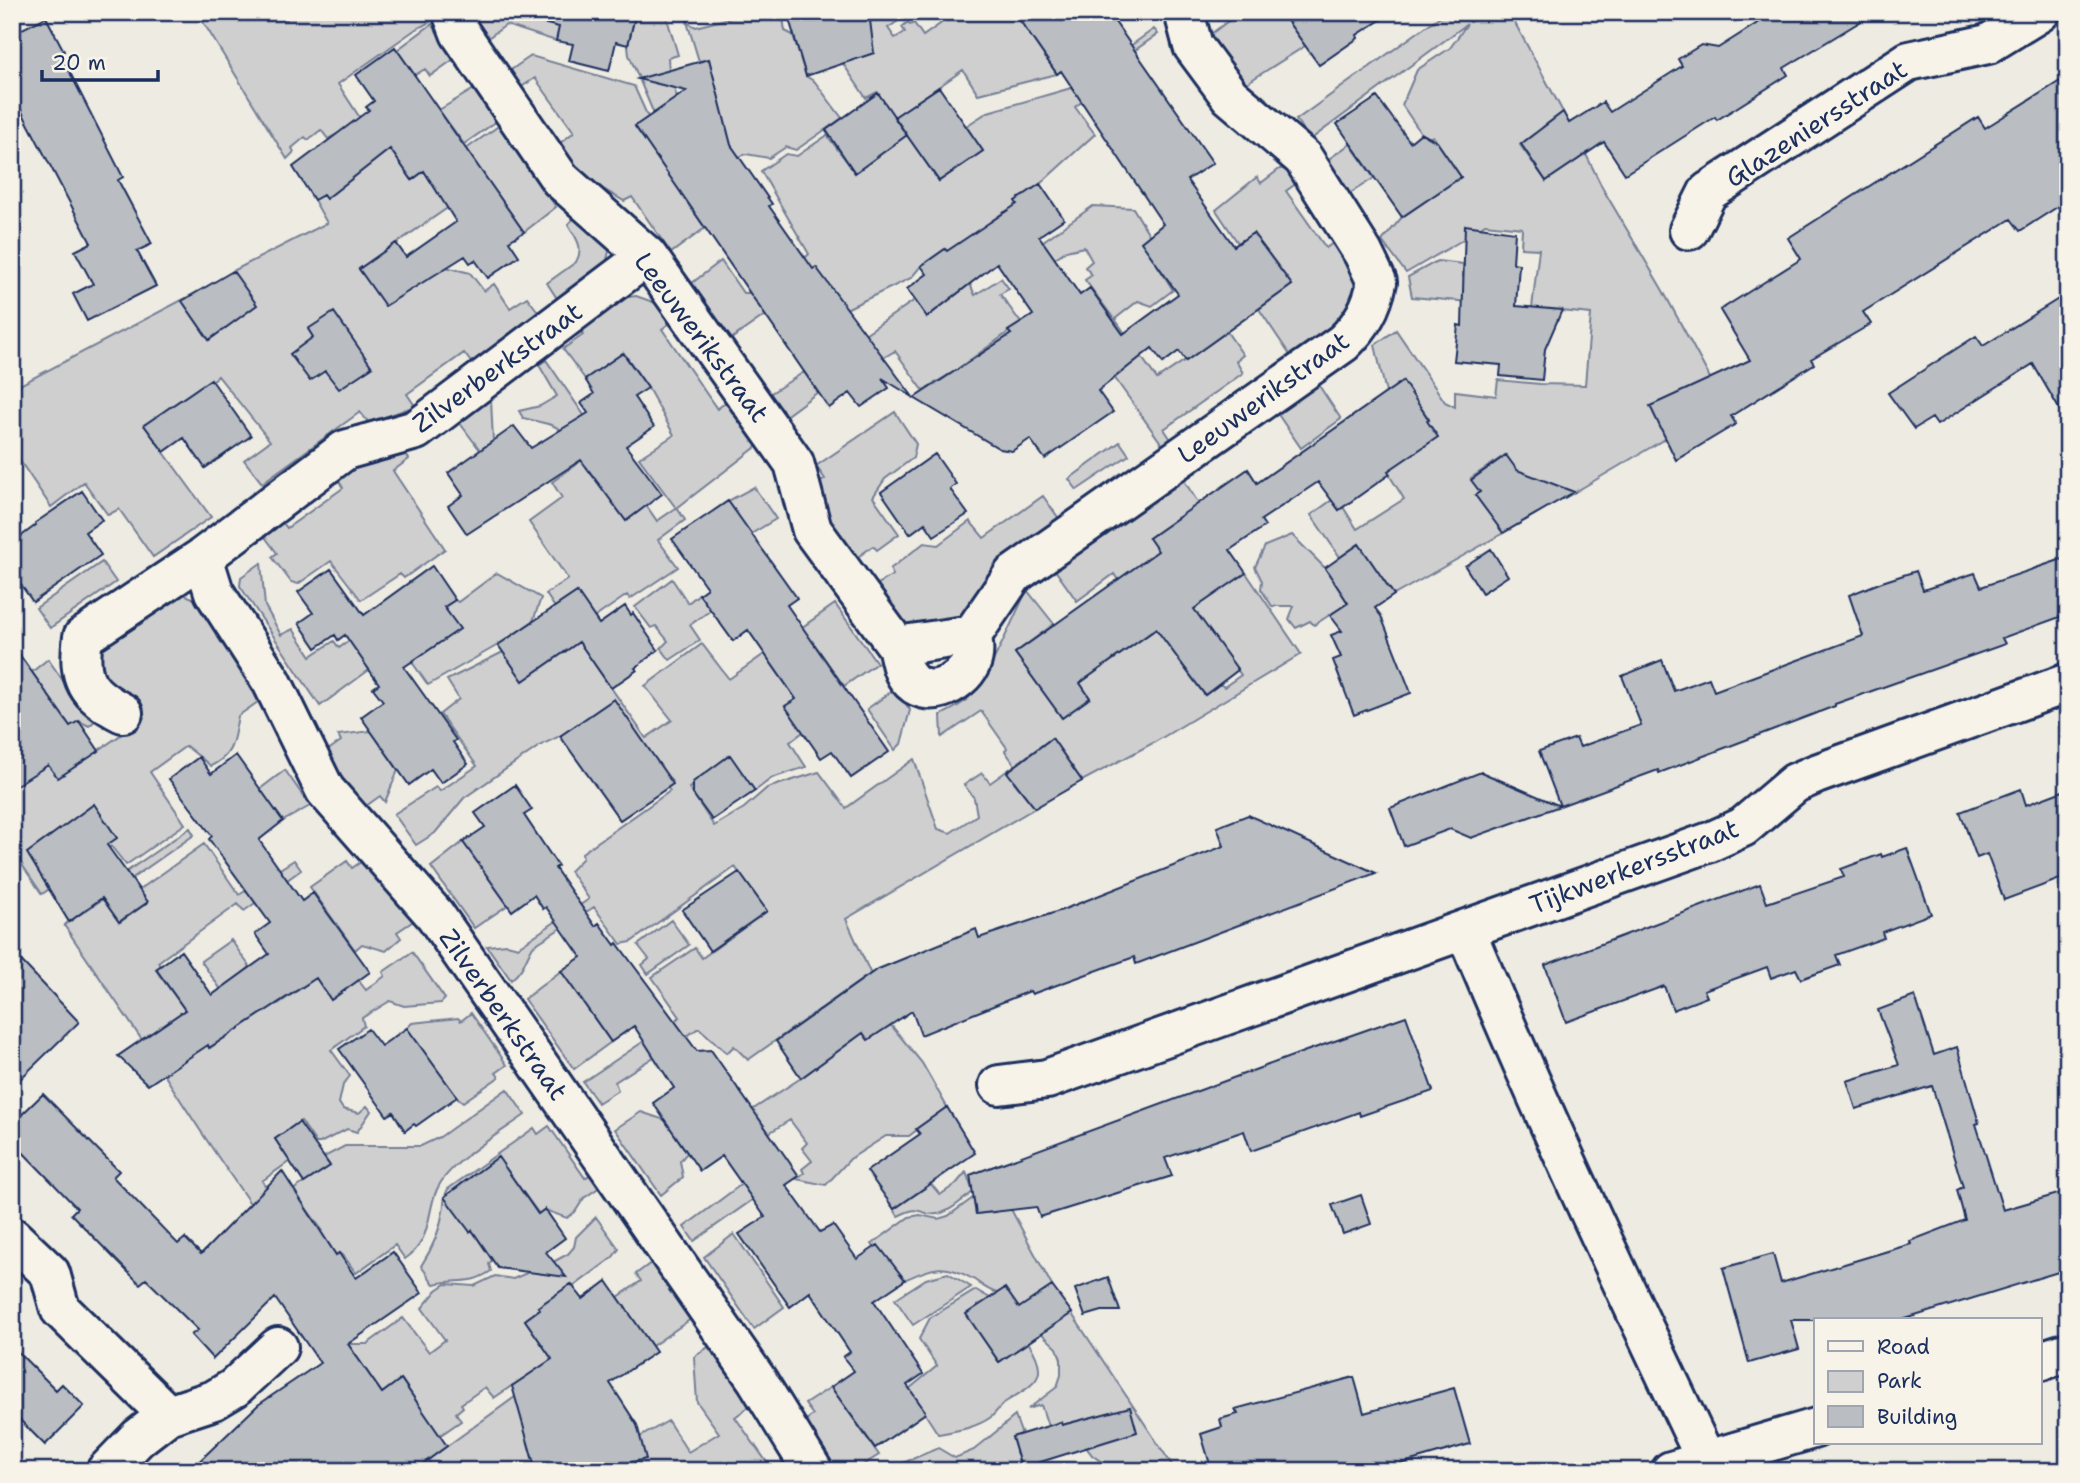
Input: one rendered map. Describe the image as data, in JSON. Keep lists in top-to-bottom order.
{
  "streets": {
    "street": [
      "Glazeniersstraat",
      "Leeuwerikstraat",
      "Zilverberkstraat",
      "Tijkwerkersstraat"
    ]
  },
  "crossings": [
    ["Leeuwerikstraat", "Zilverberkstraat"]
  ],
  "legend": ["Road", "Park", "Building"],
  "scale_bar": "20 m"
}
